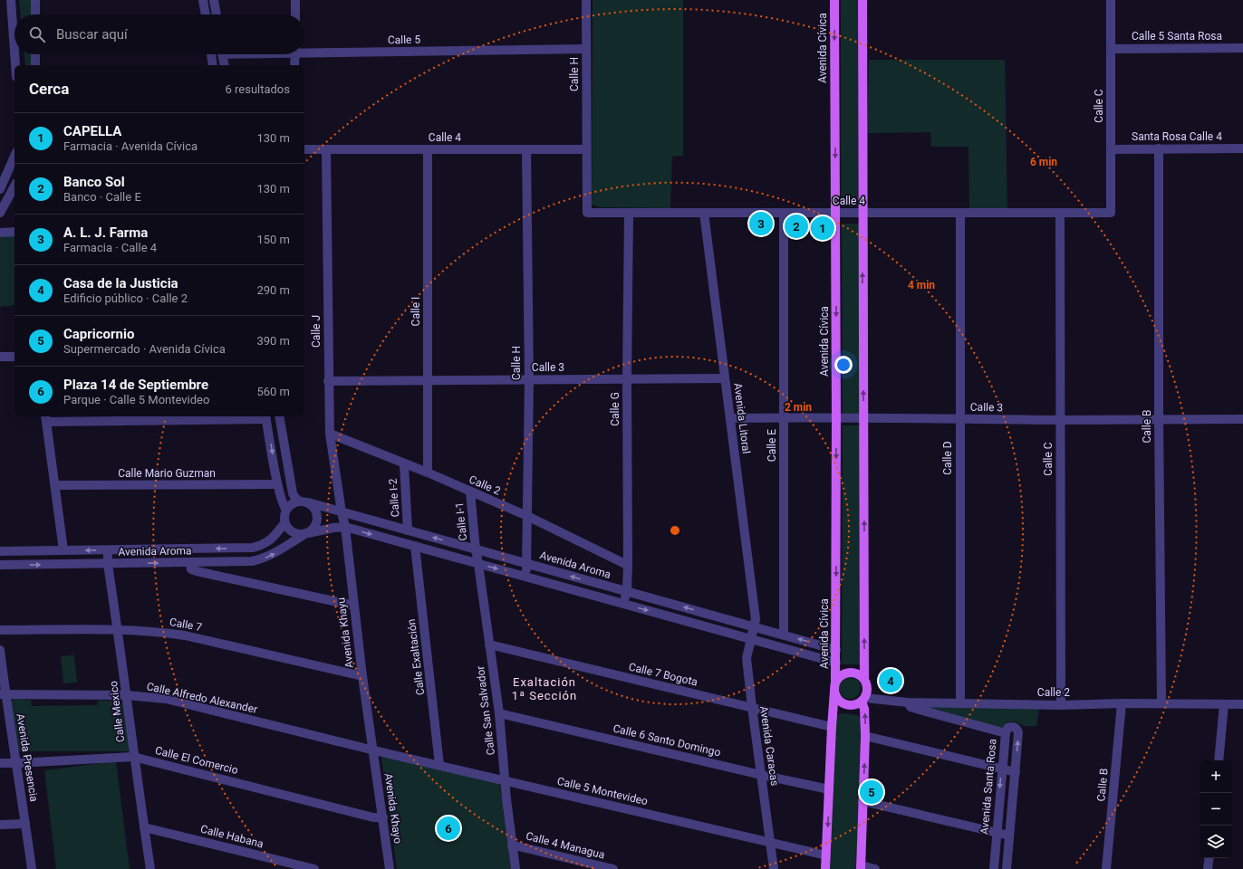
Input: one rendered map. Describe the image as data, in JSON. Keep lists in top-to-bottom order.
{
  "streets": {
    "main road": ["Avenida Cívica"],
    "street": [
      "Calle 5 Santa Rosa",
      "Calle 5",
      "Calle H",
      "Calle C",
      "Santa Rosa Calle 4",
      "Calle 4",
      "Calle I",
      "Calle J",
      "Calle 3",
      "Calle G",
      "Avenida Litoral",
      "Calle B",
      "Calle E",
      "Calle D",
      "Calle Mario Guzman",
      "Calle 2",
      "Calle I-2",
      "Calle I-1",
      "Avenida Aroma",
      "Calle 7",
      "Avenida Khayu",
      "Calle Exaltación",
      "Calle 7 Bogota",
      "Calle Alfredo Alexander",
      "Calle San Salvador",
      "Calle Mexico",
      "Calle 6 Santo Domingo",
      "Avenida Caracas",
      "Avenida Presencia",
      "Calle El Comercio",
      "Avenida Santa Rosa",
      "Calle 5 Montevideo",
      "Avenida Khayo",
      "Calle Habana",
      "Calle 4 Managua"
    ]
  },
  "crossings": [
    ["Calle 5 Santa Rosa", "Calle C"],
    ["Calle 5", "Calle H"],
    ["Avenida Cívica", "Calle 4"],
    ["Avenida Cívica", "Calle 3"],
    ["Avenida Cívica", "Calle 2"],
    ["Avenida Cívica", "Avenida Aroma"],
    ["Avenida Cívica", "Calle 7 Bogota"],
    ["Avenida Cívica", "Calle 6 Santo Domingo"],
    ["Avenida Cívica", "Calle 5 Montevideo"],
    ["Calle H", "Calle 4"],
    ["Calle H", "Calle 3"],
    ["Calle H", "Calle 2"],
    ["Calle H", "Avenida Aroma"],
    ["Calle C", "Santa Rosa Calle 4"],
    ["Calle C", "Calle 4"],
    ["Calle C", "Calle 3"],
    ["Calle C", "Calle 2"],
    ["Santa Rosa Calle 4", "Calle B"],
    ["Calle 4", "Calle I"],
    ["Calle 4", "Calle J"],
    ["Calle 4", "Calle G"],
    ["Calle 4", "Avenida Litoral"],
    ["Calle 4", "Calle E"],
    ["Calle 4", "Calle D"],
    ["Calle I", "Calle 3"],
    ["Calle I", "Calle 2"],
    ["Calle J", "Calle 3"],
    ["Calle J", "Calle 2"],
    ["Calle J", "Avenida Aroma"],
    ["Calle J", "Avenida Khayu"],
    ["Calle 3", "Calle G"],
    ["Calle 3", "Avenida Litoral"],
    ["Calle 3", "Calle B"],
    ["Calle 3", "Calle E"],
    ["Calle 3", "Calle D"],
    ["Calle G", "Calle 2"],
    ["Calle G", "Avenida Aroma"],
    ["Avenida Litoral", "Avenida Aroma"],
    ["Avenida Litoral", "Avenida Caracas"],
    ["Calle B", "Calle 2"],
    ["Calle E", "Avenida Aroma"],
    ["Calle D", "Calle 2"],
    ["Calle 2", "Calle I-2"],
    ["Calle 2", "Calle I-1"],
    ["Calle I-2", "Avenida Aroma"],
    ["Calle I-1", "Avenida Aroma"],
    ["Calle I-1", "Calle San Salvador"],
    ["Avenida Aroma", "Avenida Khayu"],
    ["Avenida Aroma", "Calle Exaltación"],
    ["Avenida Aroma", "Calle San Salvador"],
    ["Avenida Aroma", "Calle Mexico"],
    ["Avenida Aroma", "Avenida Caracas"],
    ["Calle 7", "Avenida Khayu"],
    ["Calle 7", "Calle Mexico"],
    ["Avenida Khayu", "Calle Alfredo Alexander"],
    ["Avenida Khayu", "Calle 5 Montevideo"],
    ["Avenida Khayu", "Avenida Khayo"],
    ["Calle Exaltación", "Calle 5 Montevideo"],
    ["Calle 7 Bogota", "Calle San Salvador"],
    ["Calle 7 Bogota", "Avenida Caracas"],
    ["Calle Alfredo Alexander", "Calle Mexico"],
    ["Calle Alfredo Alexander", "Avenida Presencia"],
    ["Calle Alfredo Alexander", "Calle 5 Montevideo"],
    ["Calle Alfredo Alexander", "Avenida Khayo"],
    ["Calle San Salvador", "Calle 6 Santo Domingo"],
    ["Calle San Salvador", "Calle 5 Montevideo"],
    ["Calle San Salvador", "Calle 4 Managua"],
    ["Calle Mexico", "Calle El Comercio"],
    ["Calle Mexico", "Calle Habana"],
    ["Calle 6 Santo Domingo", "Avenida Caracas"],
    ["Avenida Caracas", "Calle 5 Montevideo"],
    ["Avenida Presencia", "Calle El Comercio"],
    ["Calle El Comercio", "Avenida Khayo"],
    ["Calle 5 Montevideo", "Avenida Khayo"]
  ],
  "districts": ["Exaltación 1ª Sección"],
  "page": {
    "search": "Buscar aquí",
    "heading": ["Cerca", "6 resultados"],
    "list": [
      {
        "mark": "1",
        "name": "CAPELLA",
        "note": "Farmacia · Avenida Cívica",
        "value": "130 m"
      },
      {
        "mark": "2",
        "name": "Banco Sol",
        "note": "Banco · Calle E",
        "value": "130 m"
      },
      {
        "mark": "3",
        "name": "A. L. J. Farma",
        "note": "Farmacia · Calle 4",
        "value": "150 m"
      },
      {
        "mark": "4",
        "name": "Casa de la Justicia",
        "note": "Edificio público · Calle 2",
        "value": "290 m"
      },
      {
        "mark": "5",
        "name": "Capricornio",
        "note": "Supermercado · Avenida Cívica",
        "value": "390 m"
      },
      {
        "mark": "6",
        "name": "Plaza 14 de Septiembre",
        "note": "Parque · Calle 5 Montevideo",
        "value": "560 m"
      }
    ],
    "pins": [
      "3",
      "2",
      "1",
      "4",
      "5",
      "6"
    ],
    "map_buttons": ["+", "−"]
  },
  "rings": ["6 min", "4 min", "2 min"]
}
